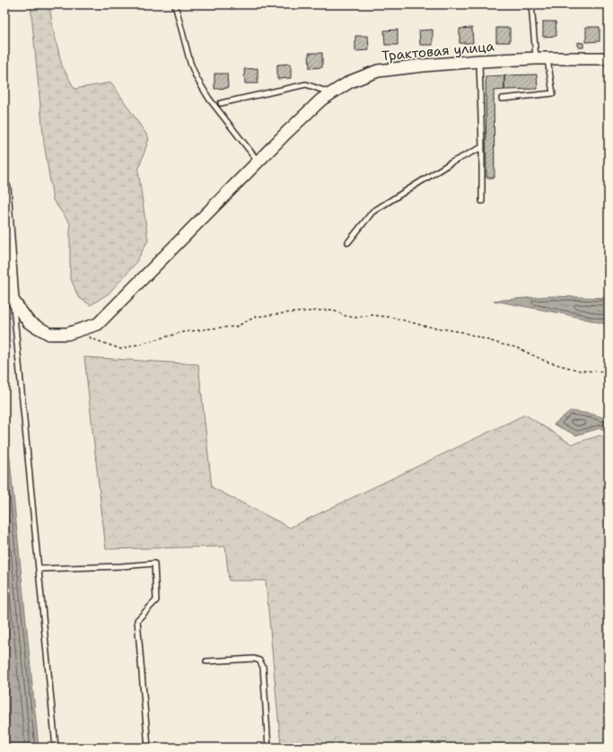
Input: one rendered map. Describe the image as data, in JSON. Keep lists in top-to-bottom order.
{
  "streets": {
    "street": ["Трактовая улица"]
  }
}
